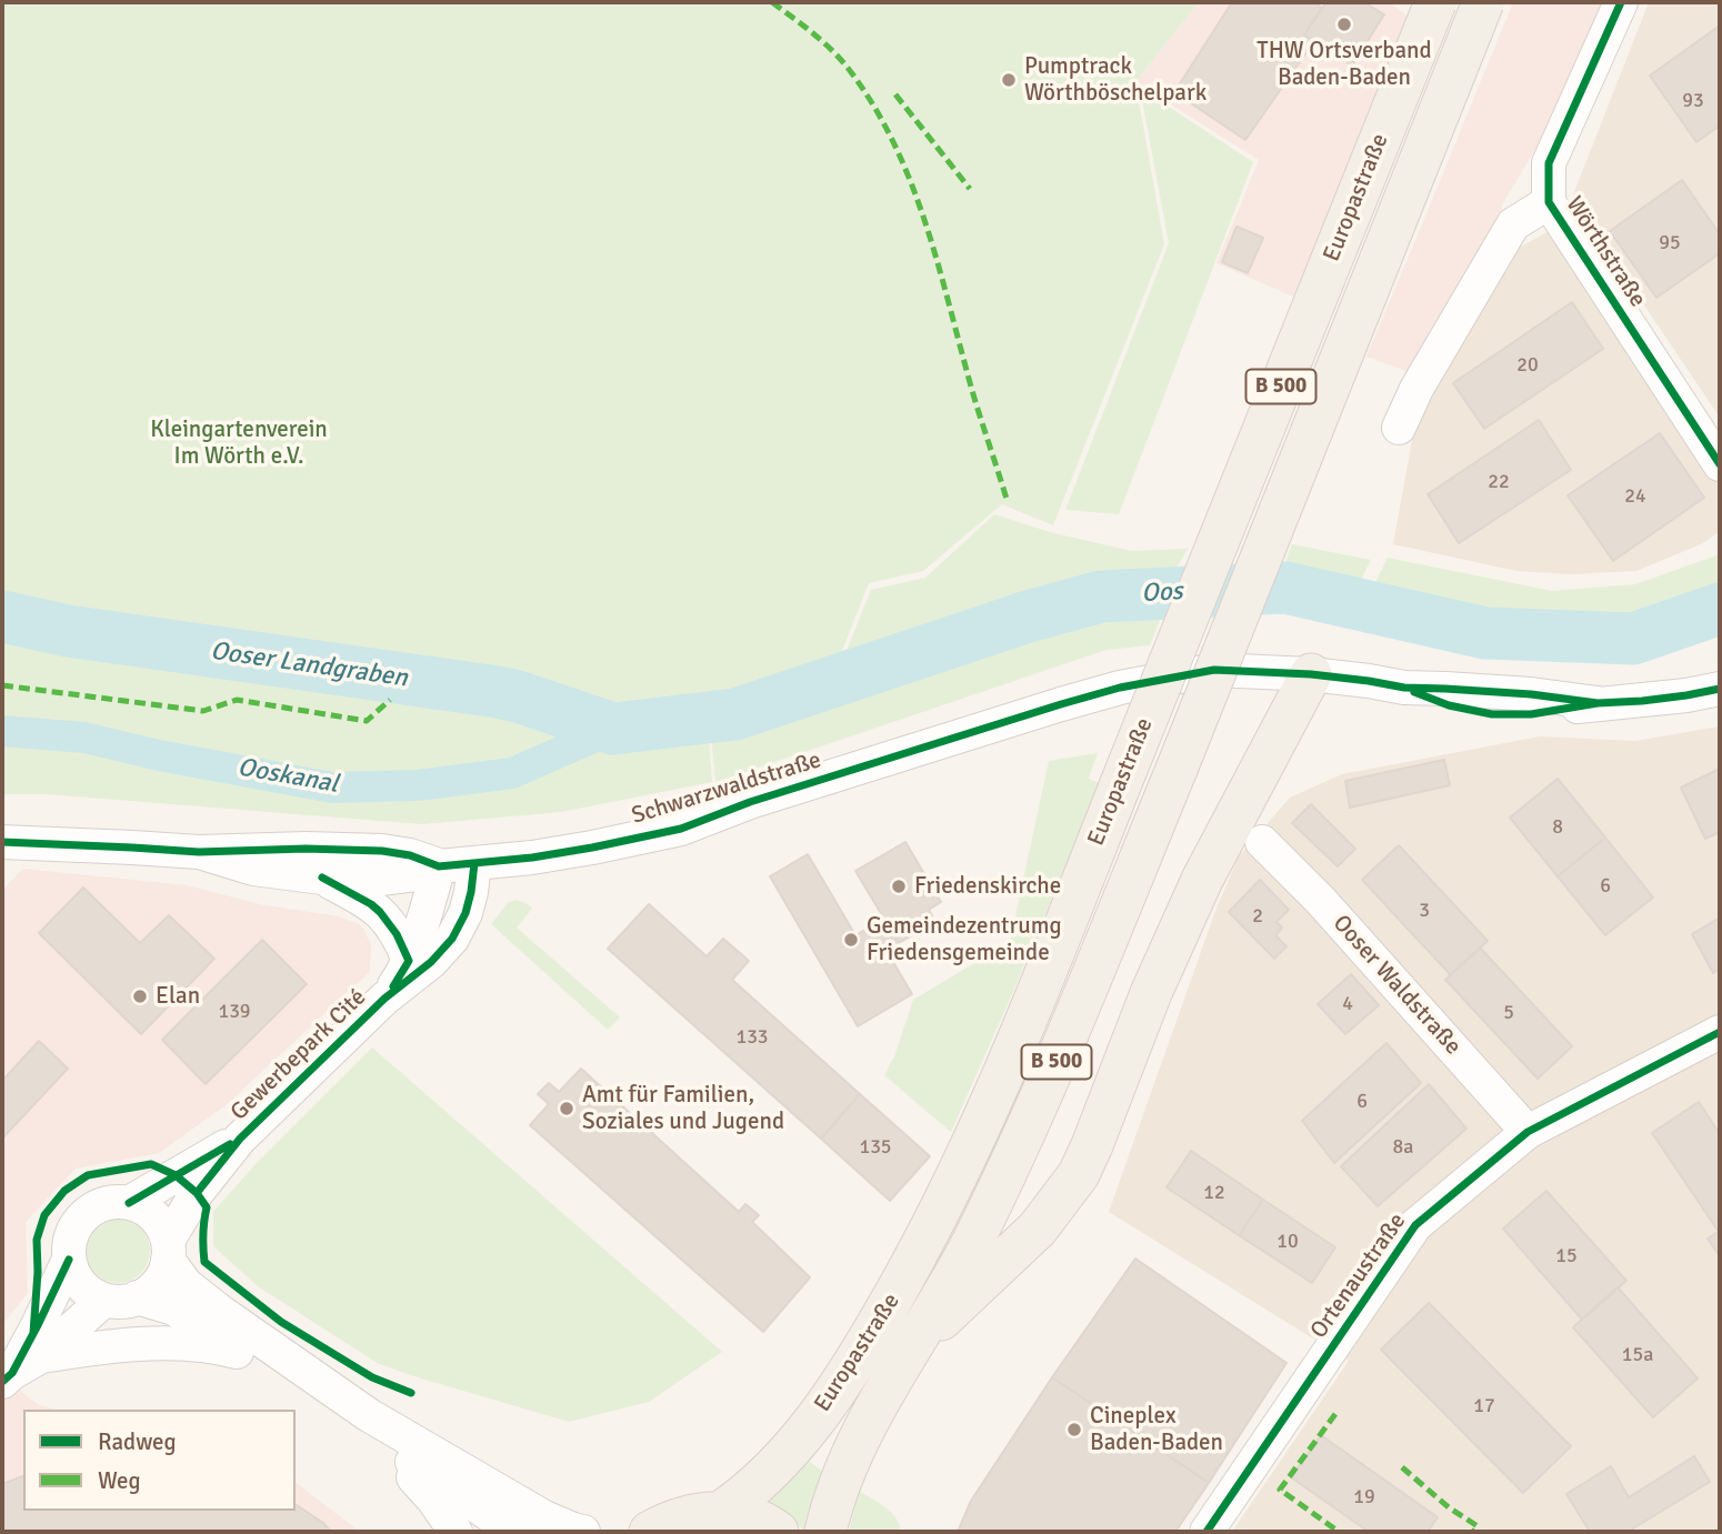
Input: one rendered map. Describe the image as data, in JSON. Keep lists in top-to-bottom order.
{
  "streets": {
    "main road": ["Europastraße", "B 500"],
    "street": [
      "Wörthstraße",
      "Schwarzwaldstraße",
      "Ooser Waldstraße",
      "Gewerbepark Cité",
      "Ortenaustraße"
    ]
  },
  "crossings": [
    ["Europastraße", "B 500"],
    ["Schwarzwaldstraße", "Gewerbepark Cité"],
    ["Ooser Waldstraße", "Ortenaustraße"]
  ],
  "water": ["Oos", "Ooser Landgraben", "Ooskanal"],
  "parks": ["Kleingartenverein Im Wörth e.V."],
  "places": [
    "THW Ortsverband Baden-Baden",
    "Pumptrack Wörthböschelpark",
    "Friedenskirche",
    "Gemeindezentrumg Friedensgemeinde",
    "Elan",
    "Amt für Familien, Soziales und Jugend",
    "Cineplex Baden-Baden"
  ],
  "house_numbers": [
    "93",
    "95",
    "20",
    "22",
    "24",
    "8",
    "6",
    "3",
    "2",
    "4",
    "139",
    "5",
    "133",
    "6",
    "135",
    "8a",
    "12",
    "10",
    "15",
    "15a",
    "17",
    "19"
  ],
  "legend": ["Radweg", "Weg"]
}
